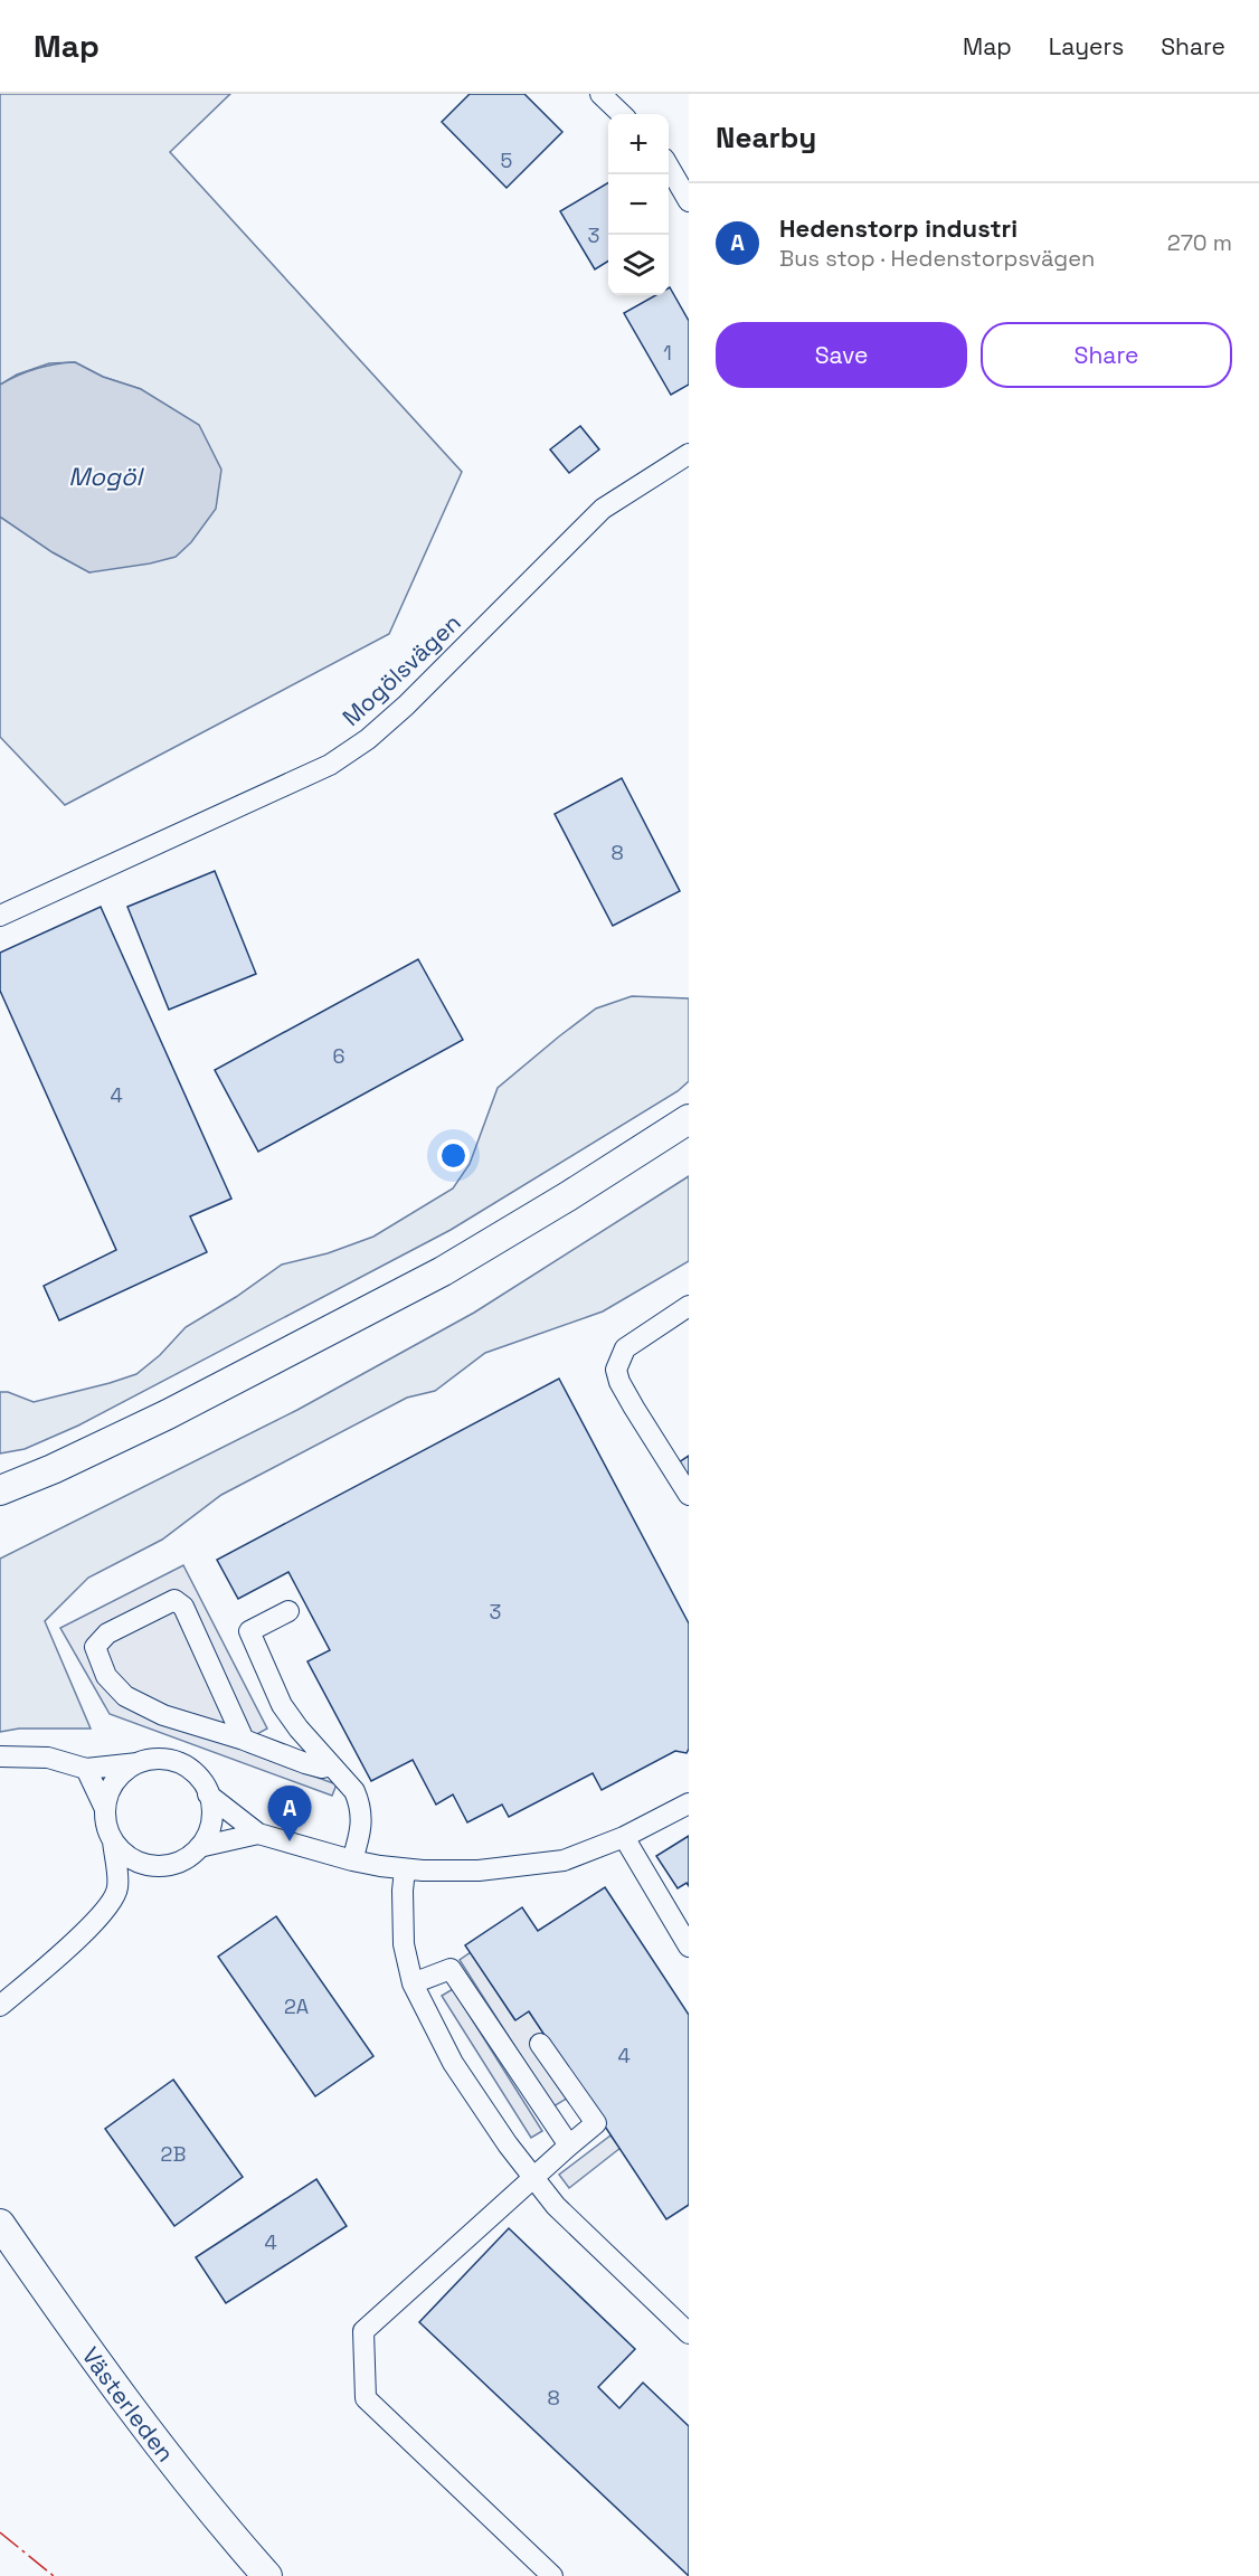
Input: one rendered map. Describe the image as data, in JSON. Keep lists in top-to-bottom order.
{
  "streets": {
    "highway": ["Västerleden"],
    "street": ["Mogölsvägen"]
  },
  "water": ["Mogöl"],
  "house_numbers": [
    "5",
    "3",
    "1",
    "8",
    "6",
    "4",
    "3",
    "2A",
    "4",
    "2B",
    "4",
    "8"
  ],
  "page": {
    "header": "Map",
    "nav": ["Map", "Layers", "Share"],
    "heading": "Nearby",
    "map_buttons": ["+", "−"],
    "list": [
      {
        "mark": "A",
        "name": "Hedenstorp industri",
        "note": "Bus stop · Hedenstorpsvägen",
        "value": "270 m"
      }
    ],
    "buttons": ["Save", "Share"],
    "pins": "A"
  }
}
